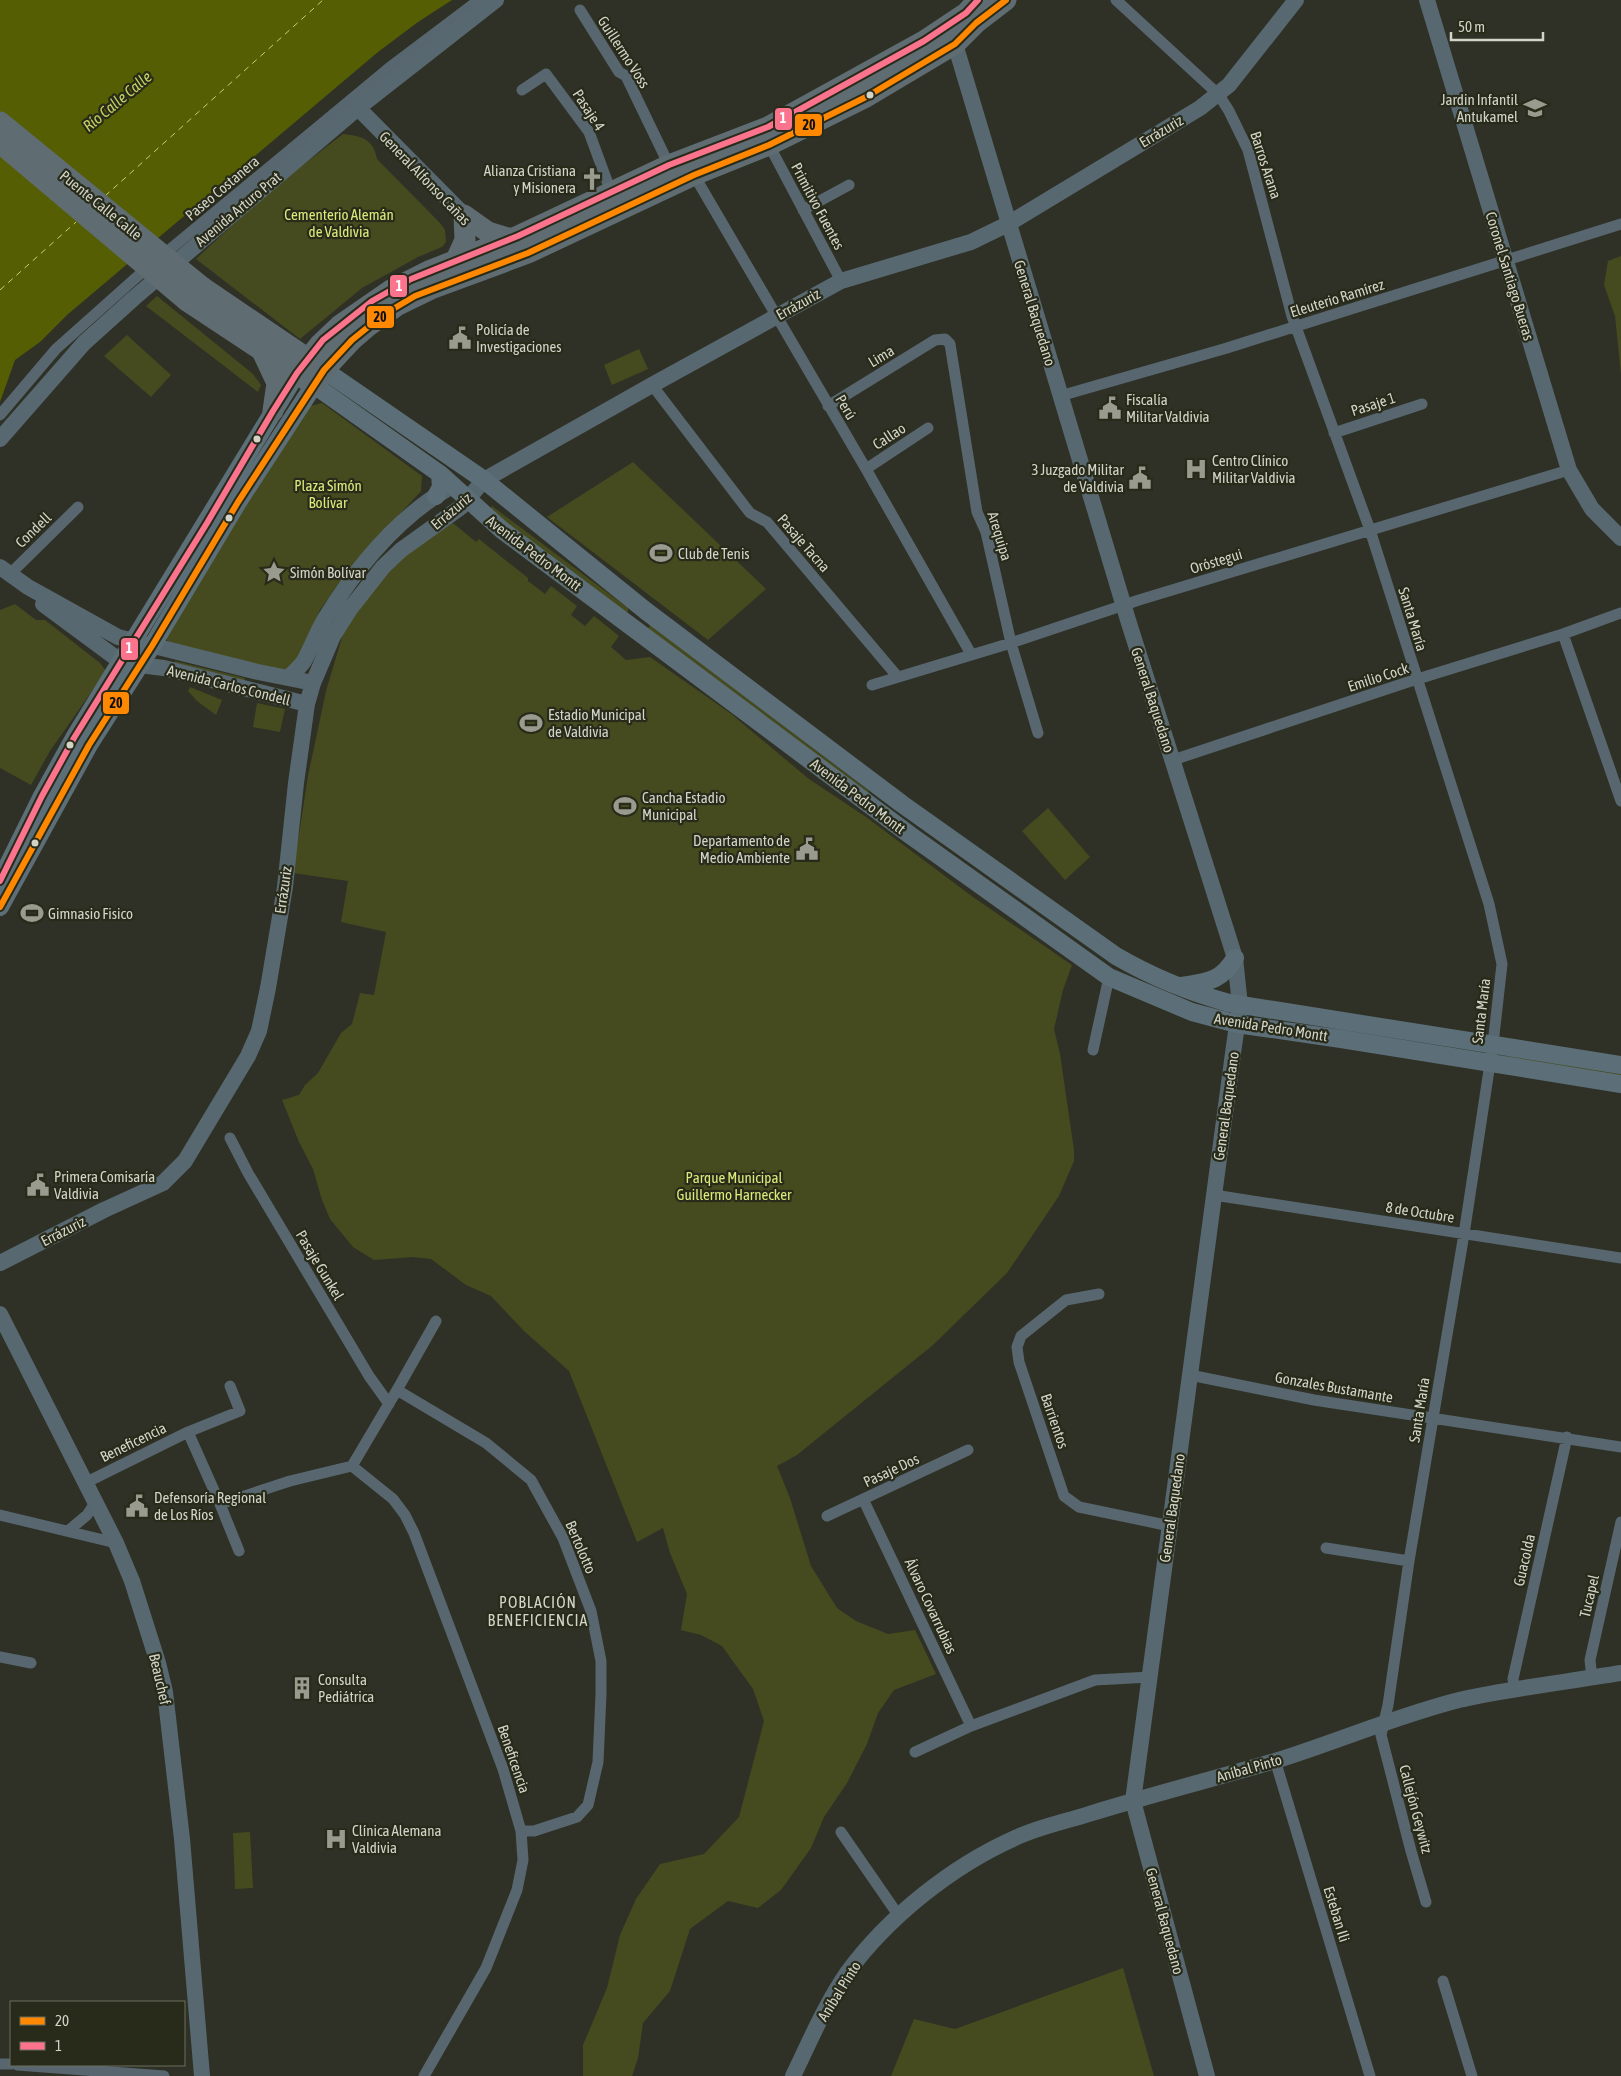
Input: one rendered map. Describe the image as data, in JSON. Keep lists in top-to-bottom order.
{
  "streets": {
    "highway": ["Puente Calle Calle", "Avenida Pedro Montt"],
    "main road": [
      "Errázuriz",
      "General Alfonso Cañas",
      "Avenida Arturo Prat",
      "Coronel Santiago Bueras",
      "General Baquedano",
      "Avenida Carlos Condell",
      "Beauchef",
      "Aníbal Pinto"
    ],
    "street": [
      "Guillermo Voss",
      "Pasaje 4",
      "Barros Arana",
      "Paseo Costanera",
      "Primitivo Fuentes",
      "Eleuterio Ramírez",
      "Lima",
      "Pasaje 1",
      "Perú",
      "Callao",
      "Condell",
      "Arequipa",
      "Pasaje Tacna",
      "Oróstegui",
      "Santa María",
      "Emilio Cock",
      "8 de Octubre",
      "Pasaje Gunkel",
      "Gonzales Bustamante",
      "Barrientos",
      "Beneficencia",
      "Pasaje Dos",
      "Bertolotto",
      "Guacolda",
      "Tucapel",
      "Álvaro Covarrubias",
      "Callejón Geywitz",
      "Esteban Ili"
    ]
  },
  "crossings": [
    ["Errázuriz", "Barros Arana"],
    ["Errázuriz", "Primitivo Fuentes"],
    ["Errázuriz", "General Baquedano"],
    ["Errázuriz", "Perú"],
    ["Errázuriz", "Pasaje Tacna"],
    ["Errázuriz", "Avenida Pedro Montt"],
    ["Errázuriz", "Avenida Carlos Condell"],
    ["Barros Arana", "Eleuterio Ramírez"],
    ["Barros Arana", "Santa María"],
    ["General Alfonso Cañas", "Avenida Arturo Prat"],
    ["Puente Calle Calle", "Avenida Pedro Montt"],
    ["Coronel Santiago Bueras", "Eleuterio Ramírez"],
    ["Coronel Santiago Bueras", "Oróstegui"],
    ["Eleuterio Ramírez", "General Baquedano"],
    ["Eleuterio Ramírez", "Santa María"],
    ["General Baquedano", "Avenida Pedro Montt"],
    ["General Baquedano", "Oróstegui"],
    ["General Baquedano", "Emilio Cock"],
    ["General Baquedano", "8 de Octubre"],
    ["General Baquedano", "Gonzales Bustamante"],
    ["General Baquedano", "Barrientos"],
    ["General Baquedano", "Aníbal Pinto"],
    ["Lima", "Perú"],
    ["Lima", "Arequipa"],
    ["Pasaje 1", "Santa María"],
    ["Perú", "Callao"],
    ["Perú", "Oróstegui"],
    ["Condell", "Avenida Carlos Condell"],
    ["Arequipa", "Oróstegui"],
    ["Pasaje Tacna", "Oróstegui"],
    ["Avenida Pedro Montt", "Santa María"],
    ["Oróstegui", "Santa María"],
    ["Santa María", "Emilio Cock"],
    ["Santa María", "8 de Octubre"],
    ["Santa María", "Gonzales Bustamante"],
    ["Santa María", "Aníbal Pinto"],
    ["Santa María", "Callejón Geywitz"],
    ["Gonzales Bustamante", "Guacolda"],
    ["Beneficencia", "Bertolotto"],
    ["Beneficencia", "Beauchef"],
    ["Pasaje Dos", "Álvaro Covarrubias"],
    ["Guacolda", "Aníbal Pinto"],
    ["Tucapel", "Aníbal Pinto"],
    ["Aníbal Pinto", "Callejón Geywitz"],
    ["Aníbal Pinto", "Esteban Ili"]
  ],
  "districts": ["POBLACIÓN BENEFICIENCIA"],
  "water": ["Río Calle Calle"],
  "parks": ["Cementerio Alemán de Valdivia", "Plaza Simón Bolívar", "Parque Municipal Guillermo Harnecker"],
  "places": {
    "school or university": ["Jardin Infantil Antukamel"],
    "church": ["Alianza Cristiana y Misionera"],
    "public building": [
      "Policía de Investigaciones",
      "Fiscalía Militar Valdivia",
      "3 Juzgado Militar de Valdivia",
      "Departamento de Medio Ambiente",
      "Primera Comisaría Valdivia",
      "Defensoría Regional de Los Ríos"
    ],
    "hospital": ["Centro Clínico Militar Valdivia", "Clínica Alemana Valdivia"],
    "sports": [
      "Club de Tenis",
      "Estadio Municipal de Valdivia",
      "Cancha Estadio Municipal",
      "Gimnasio Fisico"
    ],
    "place": ["Simón Bolívar"],
    "building": ["Consulta Pediátrica"]
  },
  "lines": ["transit line 20", "transit line 1"],
  "legend": ["20", "1"],
  "scale_bar": "50 m"
}
